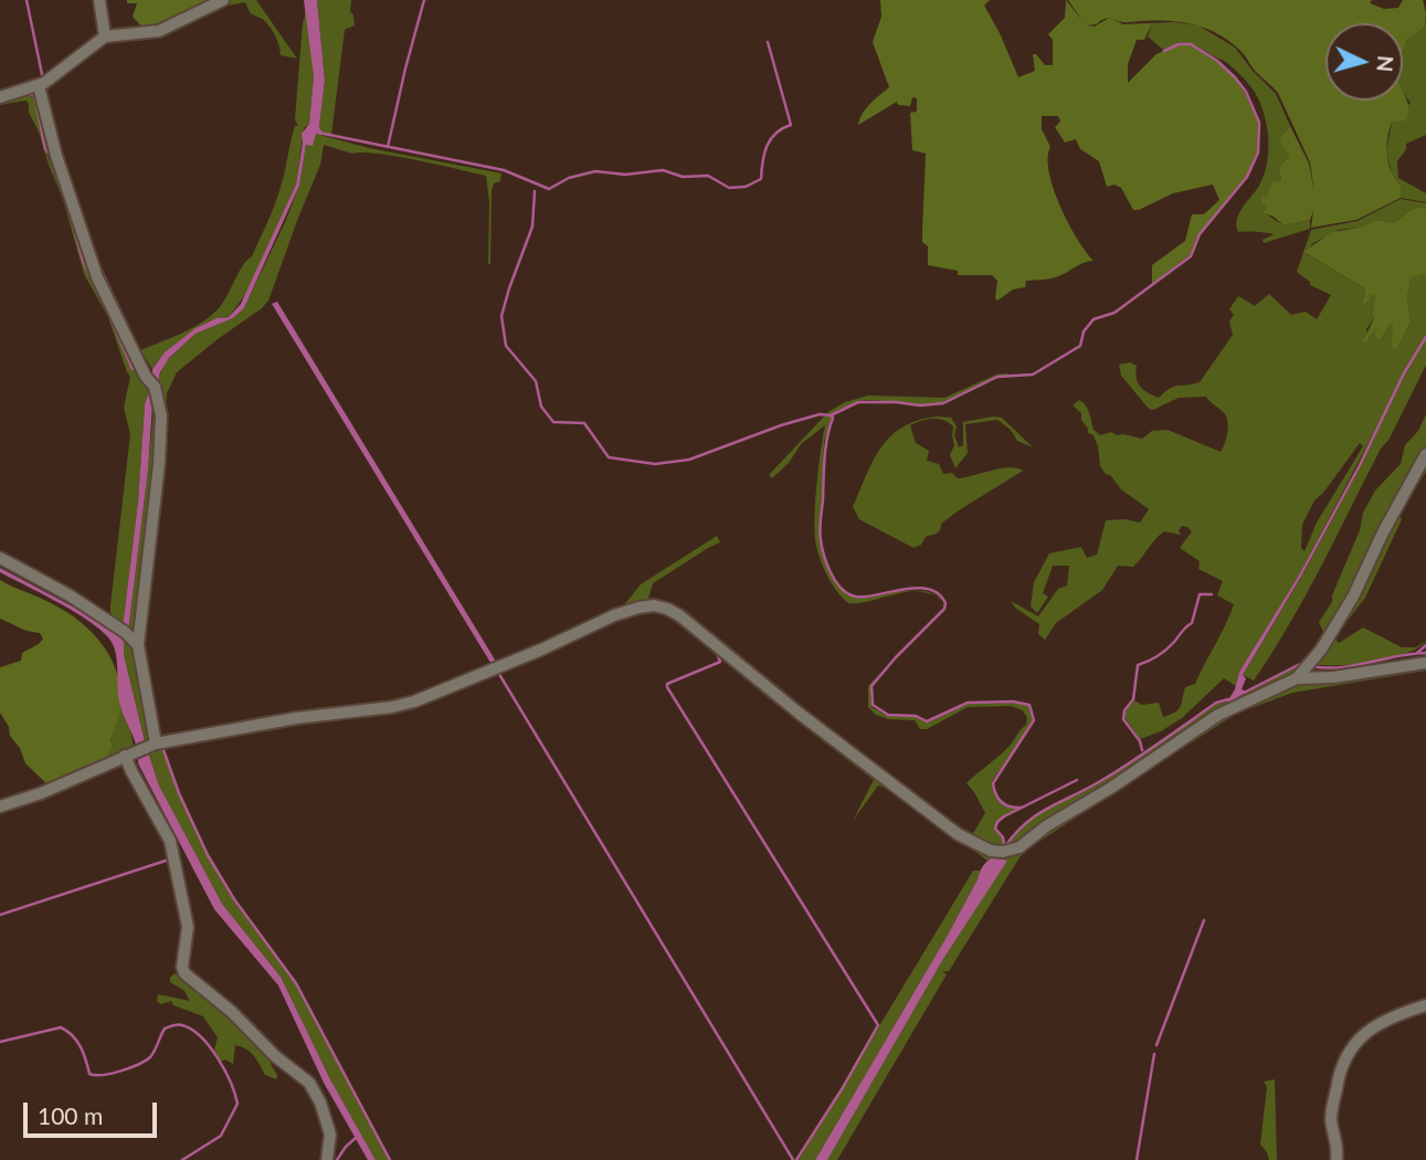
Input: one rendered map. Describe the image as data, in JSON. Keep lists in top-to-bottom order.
{
  "scale_bar": "100 m",
  "north": "right"
}
